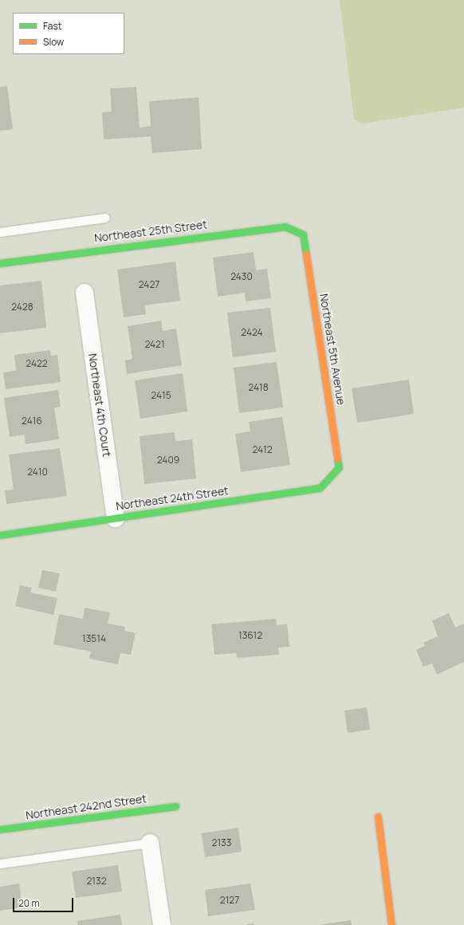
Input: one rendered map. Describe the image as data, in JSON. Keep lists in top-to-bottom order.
{
  "streets": {
    "street": [
      "Northeast 25th Street",
      "Northeast 5th Avenue",
      "Northeast 4th Court",
      "Northeast 24th Street",
      "Northeast 242nd Street"
    ]
  },
  "crossings": [
    ["Northeast 25th Street", "Northeast 5th Avenue"],
    ["Northeast 5th Avenue", "Northeast 24th Street"],
    ["Northeast 4th Court", "Northeast 24th Street"]
  ],
  "house_numbers": [
    "2430",
    "2427",
    "2428",
    "2424",
    "2421",
    "2422",
    "2418",
    "2415",
    "2416",
    "2412",
    "2409",
    "2410",
    "13612",
    "13514",
    "2133",
    "2132",
    "2127"
  ],
  "legend": ["Fast", "Slow"],
  "scale_bar": "20 m"
}
